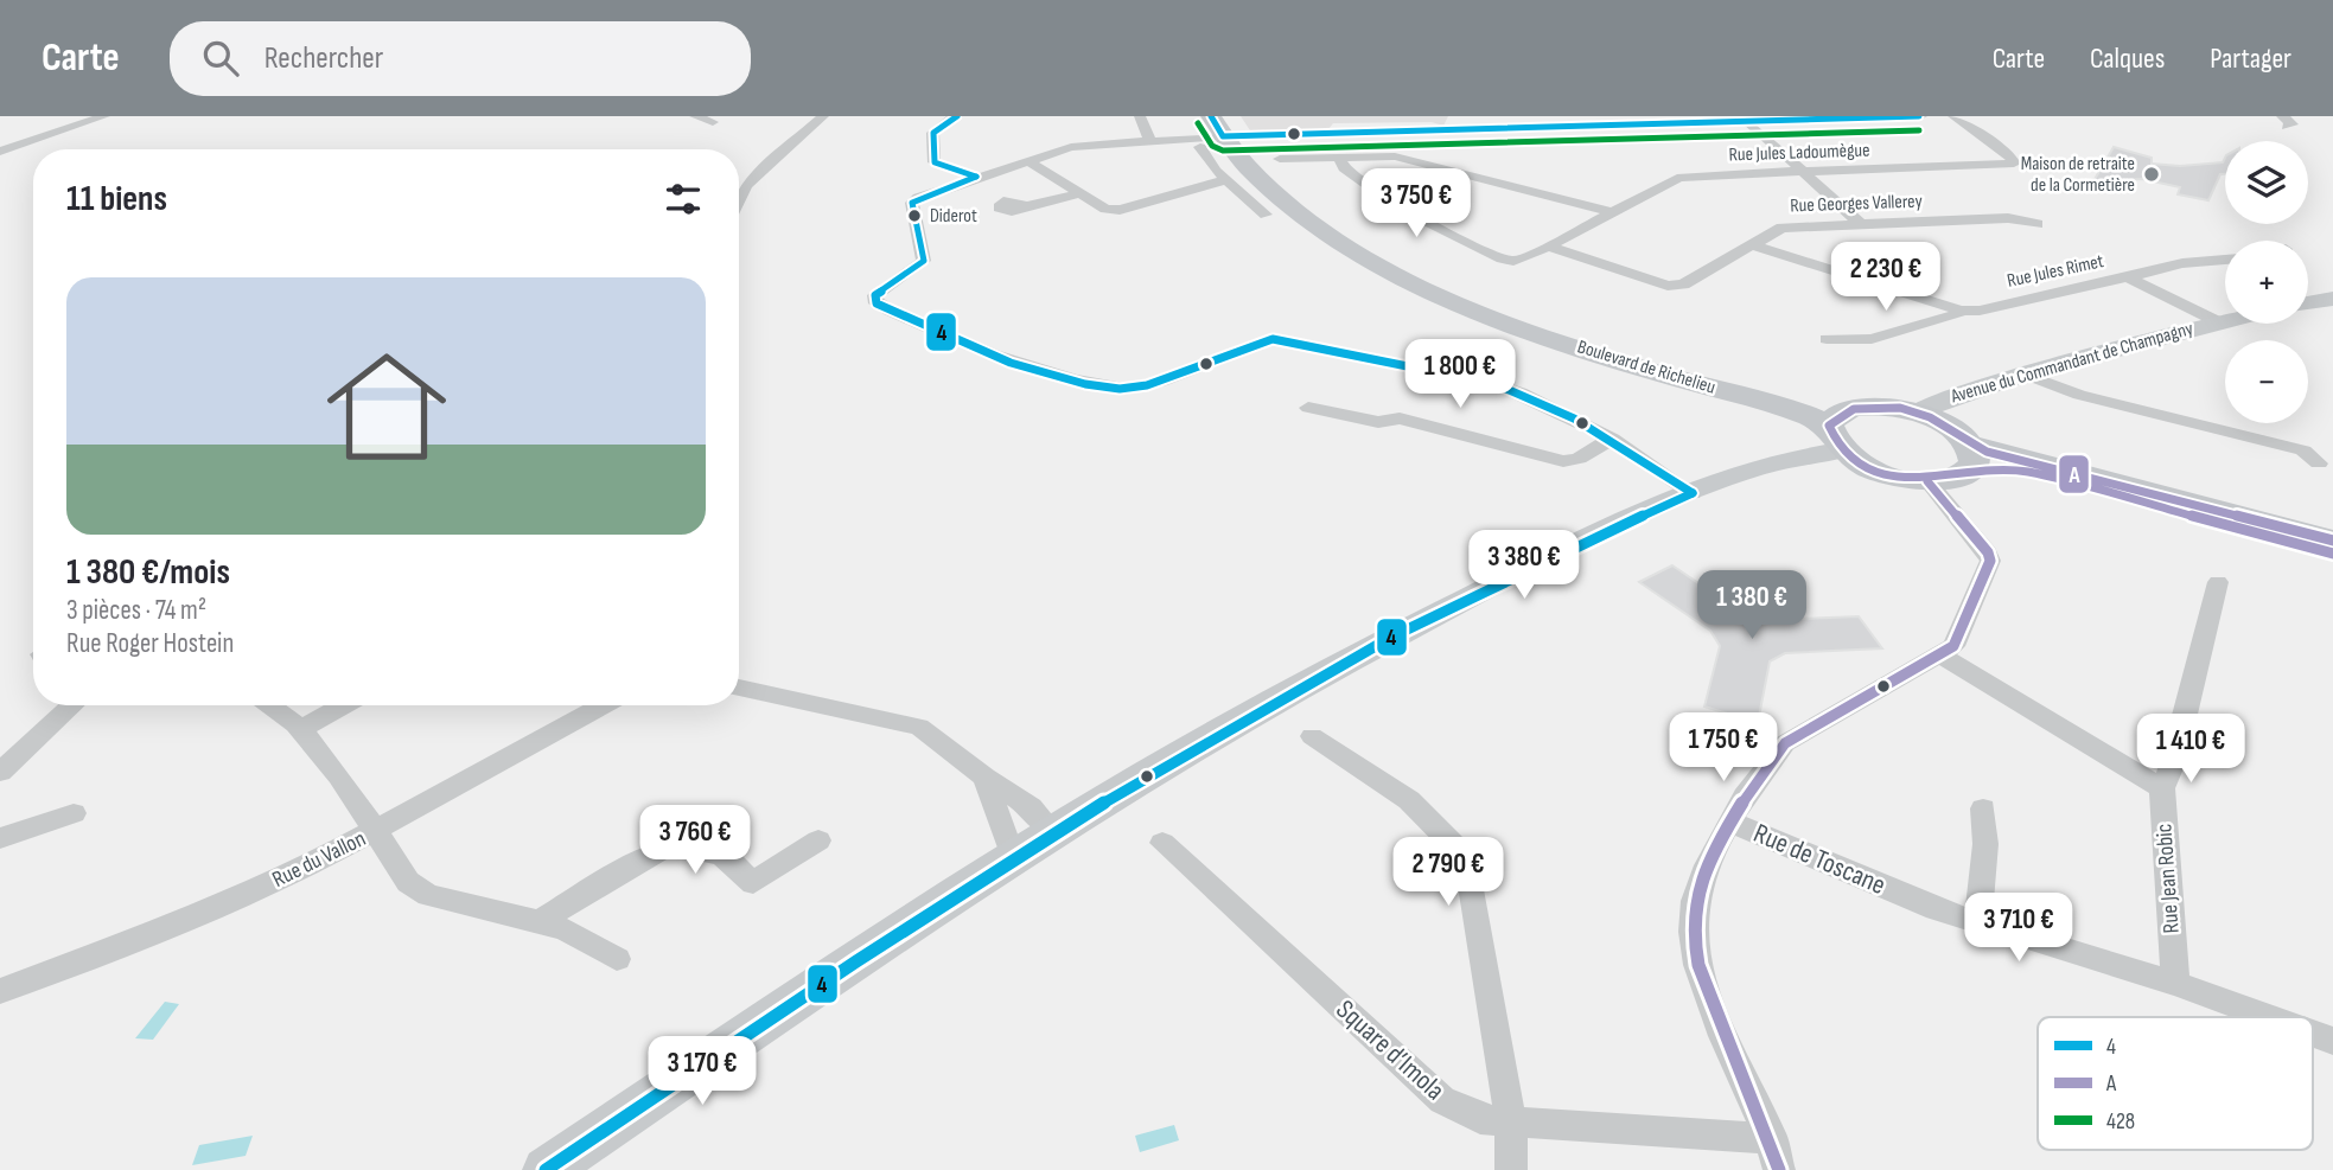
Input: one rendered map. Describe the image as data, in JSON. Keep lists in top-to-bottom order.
{
  "streets": {
    "main road": ["Avenue du Commandant de Champagny", "Boulevard de Richelieu"],
    "street": [
      "Rue Jules Ladoumègue",
      "Rue Georges Vallerey",
      "Rue Jules Rimet",
      "Rue du Vallon",
      "Rue de Toscane",
      "Rue Jean Robic",
      "Square d’Imola"
    ]
  },
  "crossings": [
    ["Rue Jules Ladoumègue", "Rue Georges Vallerey"],
    ["Rue Georges Vallerey", "Rue Jules Rimet"],
    ["Rue Jules Rimet", "Avenue du Commandant de Champagny"],
    ["Rue de Toscane", "Rue Jean Robic"]
  ],
  "places": ["Maison de retraite de la Cormetière", "Diderot"],
  "lines": ["transit line 4", "transit line 428", "transit line A"],
  "legend": ["4", "A", "428"],
  "page": {
    "header": "Carte",
    "search": "Rechercher",
    "nav": ["Carte", "Calques", "Partager"],
    "map_buttons": ["+", "−"],
    "heading": "11 biens",
    "price": [
      "3 750 €",
      "2 230 €",
      "1 800 €",
      "3 380 €",
      "1 380 €",
      "1 750 €",
      "1 410 €",
      "3 760 €",
      "2 790 €",
      "3 710 €",
      "3 170 €"
    ],
    "list": [
      {
        "name": "1 380 €/mois",
        "note": "3 pièces · 74 m² · Rue Roger Hostein"
      }
    ]
  }
}
